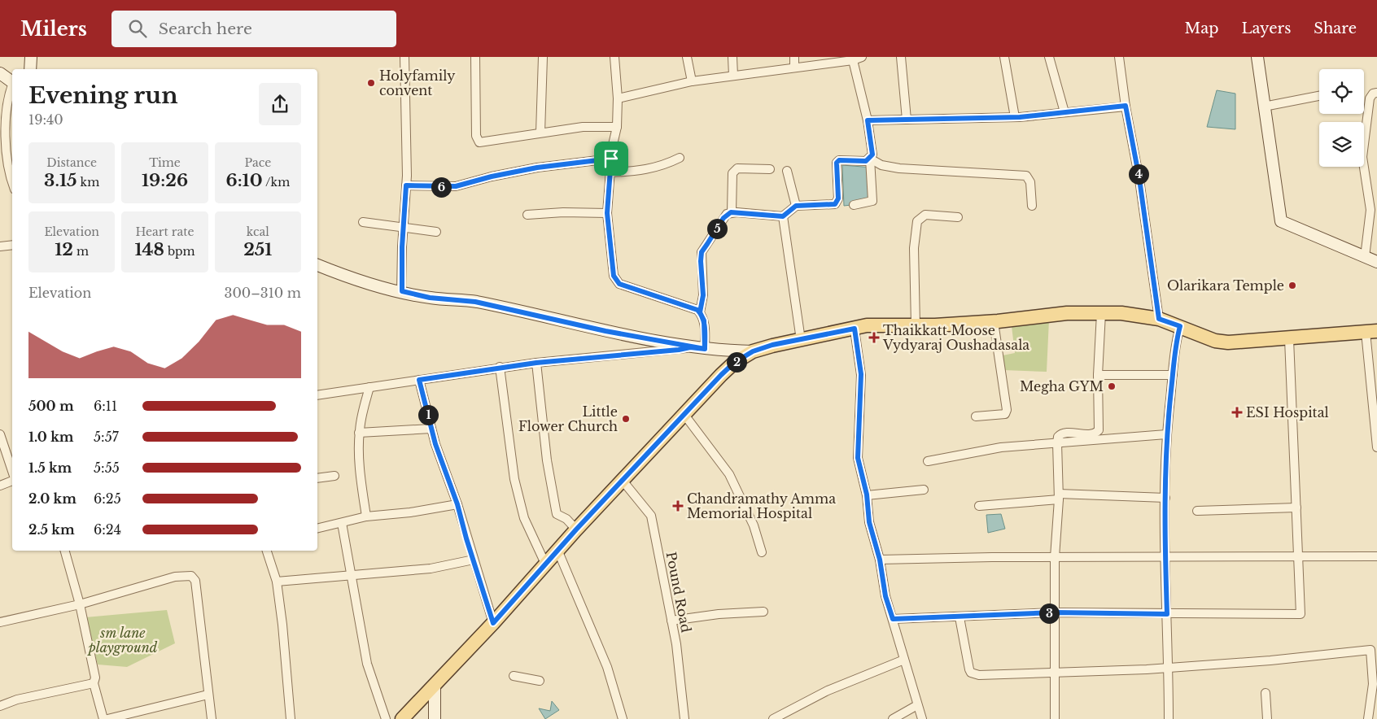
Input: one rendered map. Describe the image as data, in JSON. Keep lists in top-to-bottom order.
{
  "streets": {
    "street": ["Pound Road"]
  },
  "parks": ["sm lane playground"],
  "places": {
    "other": [
      "Holyfamily convent",
      "Olarikara Temple",
      "Megha GYM",
      "Little Flower Church"
    ],
    "health": ["Thaikkatt Moose Vydyaraj Oushadasala", "ESI Hospital", "Chandramathy Amma Memorial Hospital"]
  },
  "page": {
    "header": "Milers",
    "search": "Search here",
    "nav": ["Map", "Layers", "Share"],
    "heading": ["Evening run", "19:40"],
    "stats": [
      ["Distance", "3.15 km"],
      ["Time", "19:26"],
      ["Pace", "6:10 /km"],
      ["Elevation", "12 m"],
      ["Heart rate", "148 bpm"],
      ["kcal", "251"]
    ],
    "pins": [
      "4",
      "6",
      "5",
      "2",
      "1",
      "3"
    ],
    "chart": ["Elevation", "300–310 m"],
    "list": [
      {
        "name": "500 m",
        "note": "6:11"
      },
      {
        "name": "1.0 km",
        "note": "5:57"
      },
      {
        "name": "1.5 km",
        "note": "5:55"
      },
      {
        "name": "2.0 km",
        "note": "6:25"
      },
      {
        "name": "2.5 km",
        "note": "6:24"
      }
    ]
  }
}
